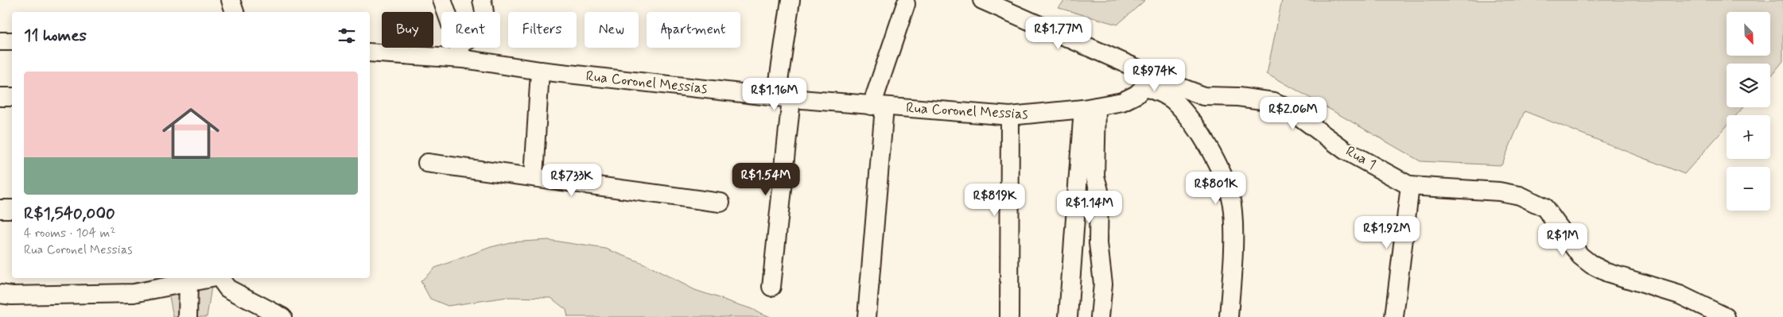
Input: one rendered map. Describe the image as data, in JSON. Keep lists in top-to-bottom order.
{
  "streets": {
    "street": ["Rua Coronel Messias", "Rua 1"]
  },
  "crossings": [
    ["Rua Coronel Messias", "Rua 1"]
  ],
  "north": "bottom right",
  "page": {
    "map_buttons": ["+", "−"],
    "chip": [
      "Buy",
      "Rent",
      "Filters",
      "New",
      "Apartment"
    ],
    "heading": "11 homes",
    "price": [
      "R$1.77M",
      "R$974K",
      "R$1.16M",
      "R$2.06M",
      "R$1.54M",
      "R$733K",
      "R$801K",
      "R$819K",
      "R$1.14M",
      "R$1.92M",
      "R$1M"
    ],
    "list": [
      {
        "name": "R$1,540,000",
        "note": "4 rooms · 104 m² · Rua Coronel Messias"
      }
    ]
  }
}
